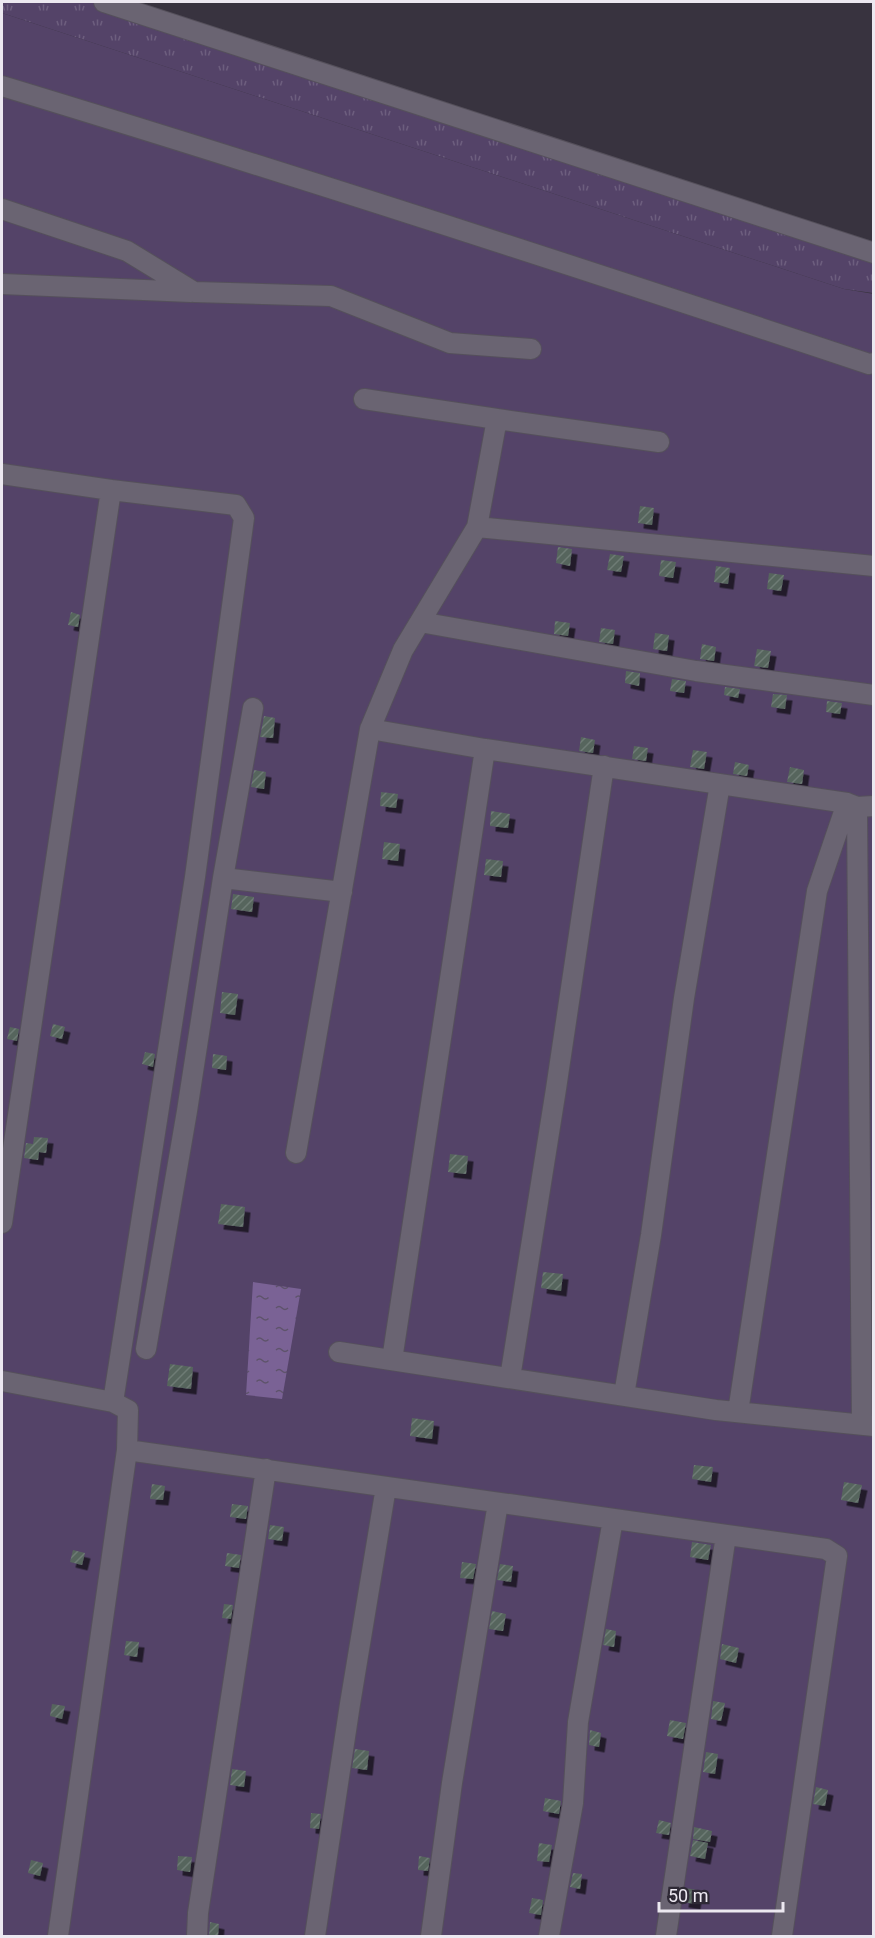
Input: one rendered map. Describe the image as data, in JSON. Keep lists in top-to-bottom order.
{
  "scale_bar": "50 m"
}
